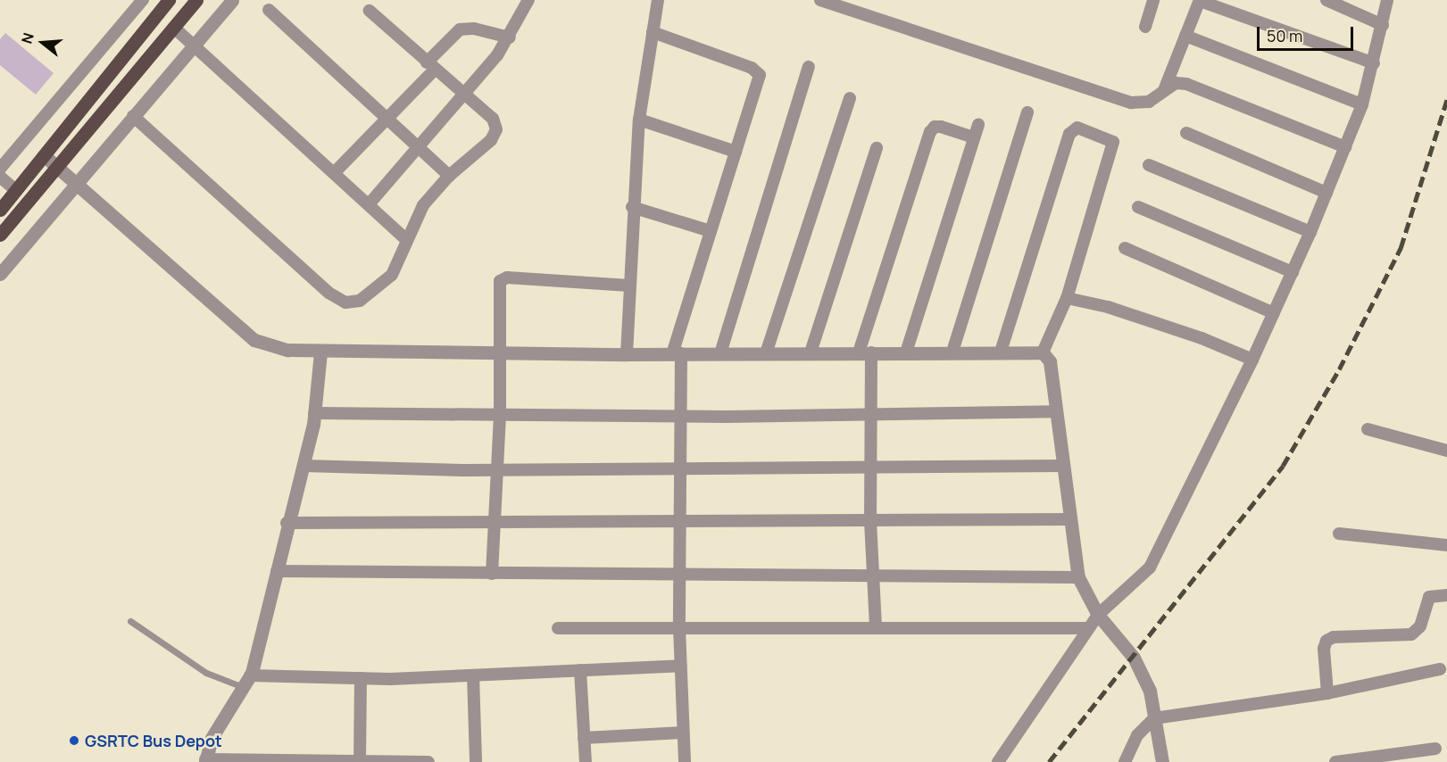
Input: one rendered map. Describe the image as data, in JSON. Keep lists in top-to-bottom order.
{
  "places": ["GSRTC Bus Depot"],
  "scale_bar": "50 m",
  "north": "left"
}
